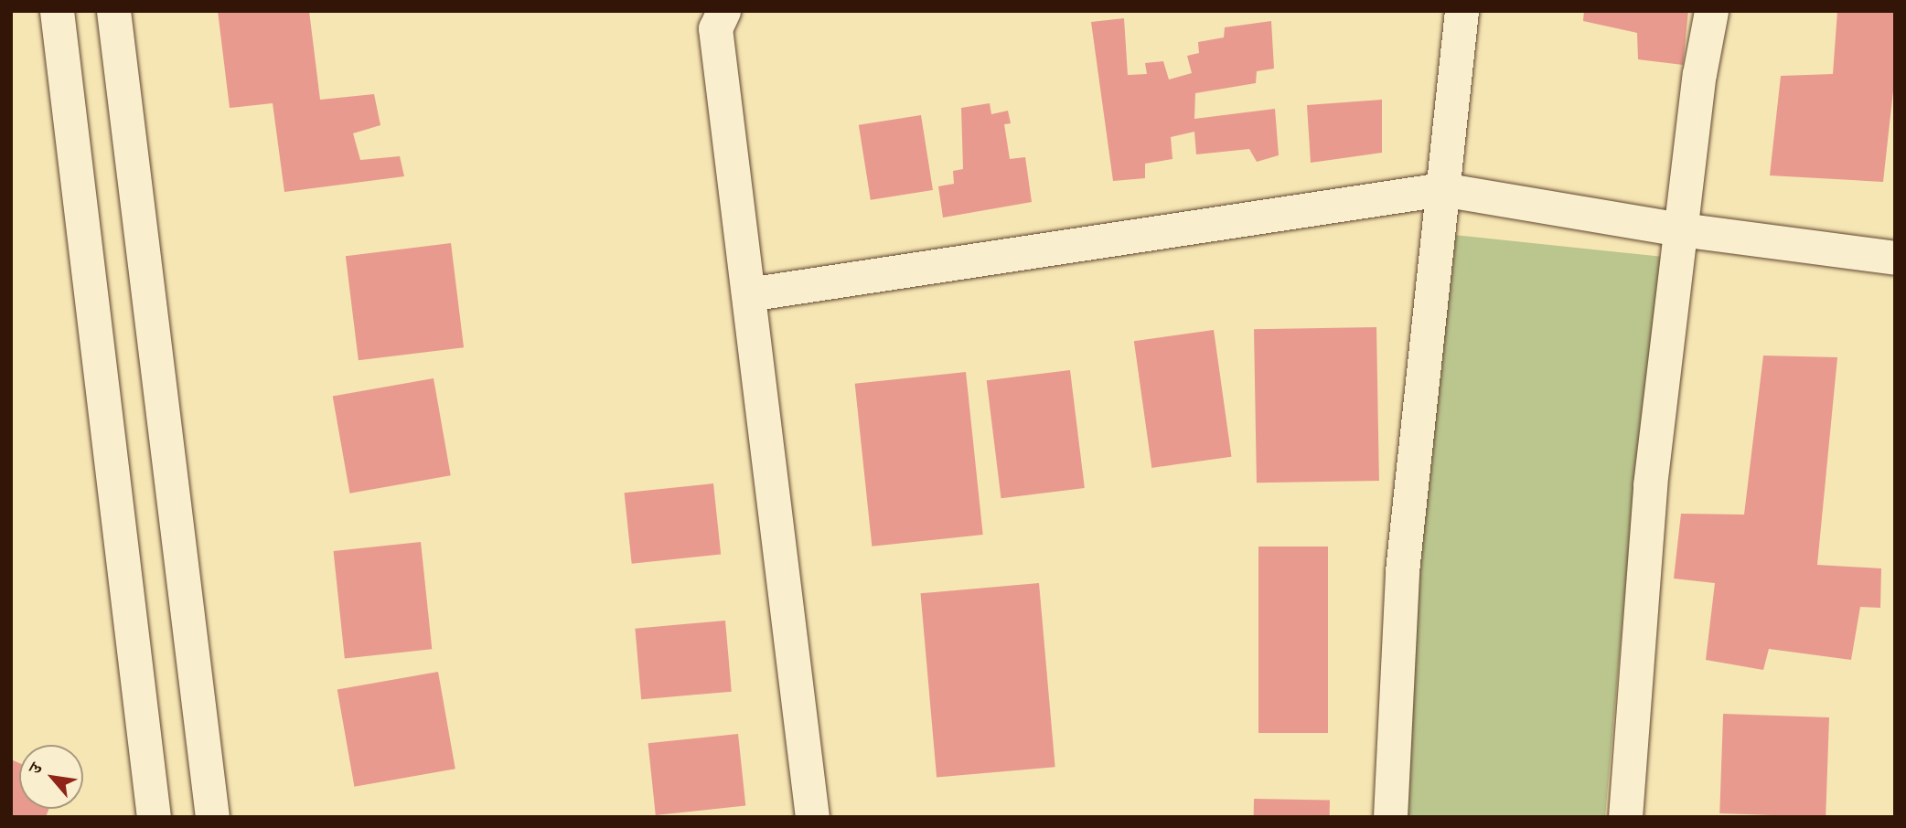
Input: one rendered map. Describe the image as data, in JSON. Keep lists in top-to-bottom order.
{
  "north": "top left"
}
